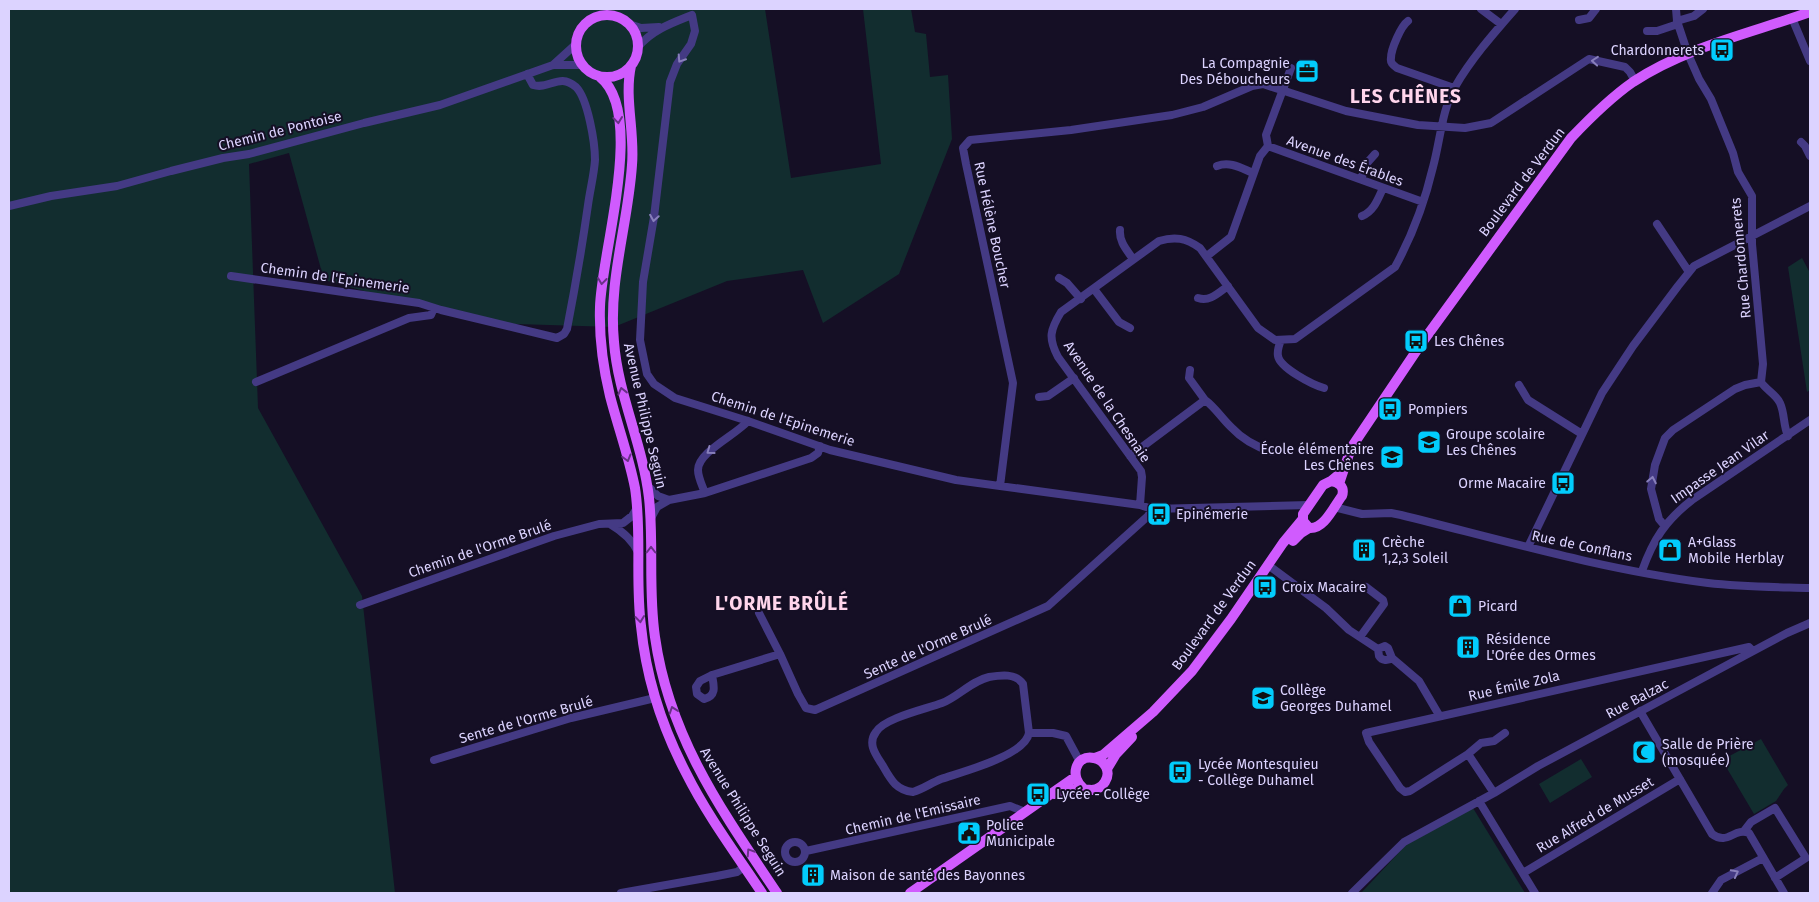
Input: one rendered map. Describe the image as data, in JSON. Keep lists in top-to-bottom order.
{
  "streets": {
    "main road": ["Boulevard de Verdun", "Avenue Philippe Seguin"],
    "street": [
      "Chemin de Pontoise",
      "Avenue des Érables",
      "Rue Hélène Boucher",
      "Rue Chardonnerets",
      "Chemin de l'Epinemerie",
      "Avenue de la Chesnaie",
      "Impasse Jean Vilar",
      "Rue de Conflans",
      "Chemin de l'Orme Brulé",
      "Sente de l'Orme Brulé",
      "Rue Émile Zola",
      "Rue Balzac",
      "Chemin de l'Emissaire",
      "Rue Alfred de Musset"
    ]
  },
  "crossings": [
    ["Chemin de Pontoise", "Chemin de l'Epinemerie"],
    ["Chemin de Pontoise", "Avenue Philippe Seguin"],
    ["Avenue des Érables", "Avenue de la Chesnaie"],
    ["Boulevard de Verdun", "Rue Chardonnerets"],
    ["Boulevard de Verdun", "Chemin de l'Epinemerie"],
    ["Rue Hélène Boucher", "Chemin de l'Epinemerie"],
    ["Chemin de l'Epinemerie", "Avenue de la Chesnaie"],
    ["Chemin de l'Epinemerie", "Sente de l'Orme Brulé"],
    ["Avenue Philippe Seguin", "Chemin de l'Orme Brulé"],
    ["Avenue Philippe Seguin", "Sente de l'Orme Brulé"],
    ["Impasse Jean Vilar", "Rue de Conflans"],
    ["Rue Émile Zola", "Rue Balzac"]
  ],
  "districts": ["LES CHÊNES", "L'ORME BRÛLÉ"],
  "places": {
    "bus stop": [
      "Chardonnerets",
      "Les Chênes",
      "Pompiers",
      "Orme Macaire",
      "Epinémerie",
      "Croix Macaire",
      "Lycée Montesquieu - Collège Duhamel",
      "Lycée - Collège"
    ],
    "office": ["La Compagnie Des Déboucheurs"],
    "school or university": ["Groupe scolaire Les Chênes", "École élémentaire Les Chênes", "Collège Georges Duhamel"],
    "building": ["Crèche 1,2,3 Soleil", "Résidence L'Orée des Ormes", "Maison de santé des Bayonnes"],
    "shop": ["A+Glass Mobile Herblay", "Picard"],
    "mosque": ["Salle de Prière (mosquée)"],
    "public building": ["Police Municipale"]
  }
}
